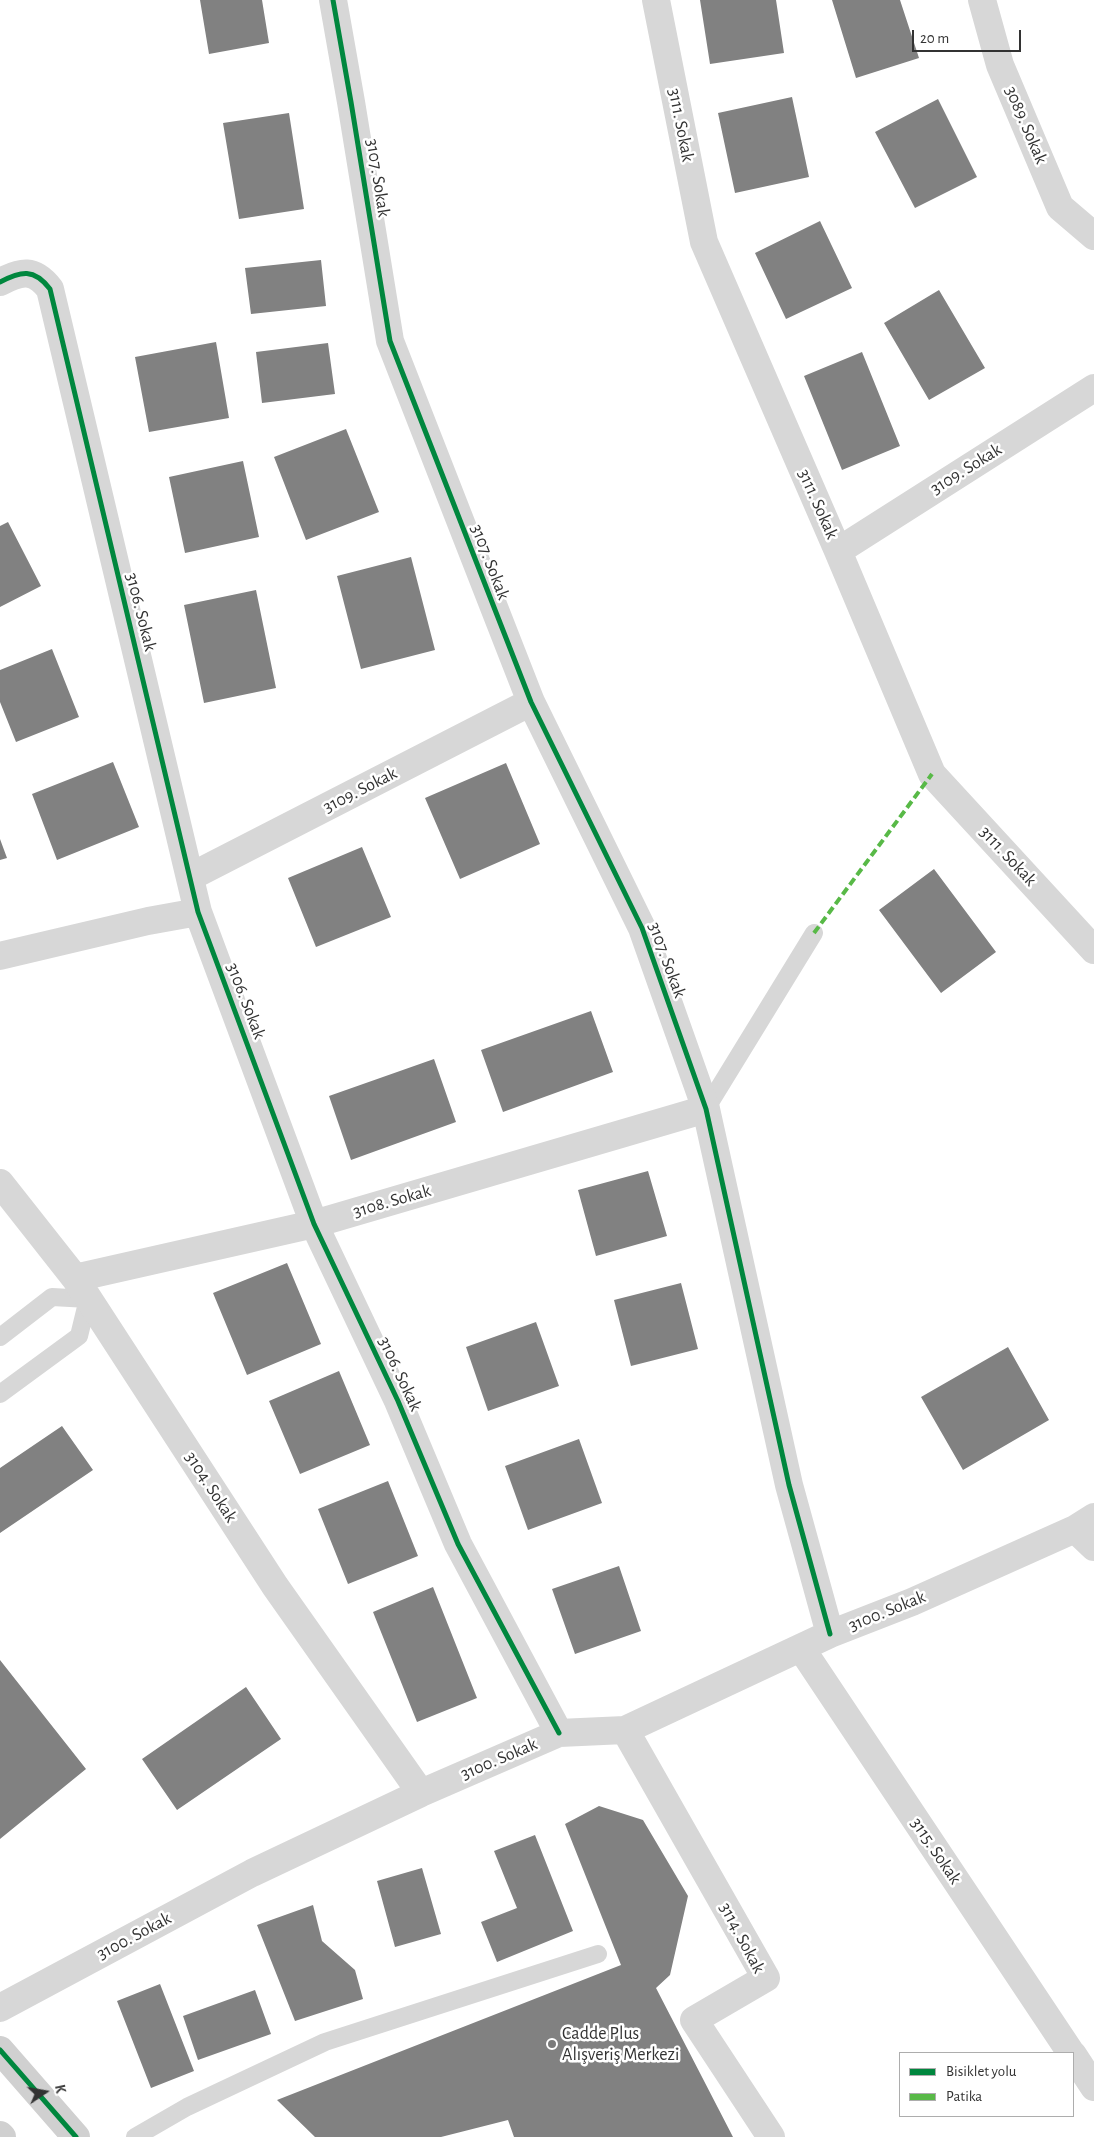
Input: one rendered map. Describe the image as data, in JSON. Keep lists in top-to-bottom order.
{
  "streets": {
    "street": [
      "3111. Sokak",
      "3089. Sokak",
      "3107. Sokak",
      "3109. Sokak",
      "3106. Sokak",
      "3108. Sokak",
      "3104. Sokak",
      "3100. Sokak",
      "3115. Sokak",
      "3114. Sokak"
    ]
  },
  "crossings": [
    ["3111. Sokak", "3109. Sokak"],
    ["3107. Sokak", "3109. Sokak"],
    ["3107. Sokak", "3108. Sokak"],
    ["3107. Sokak", "3100. Sokak"],
    ["3109. Sokak", "3106. Sokak"],
    ["3106. Sokak", "3108. Sokak"],
    ["3106. Sokak", "3100. Sokak"],
    ["3108. Sokak", "3104. Sokak"],
    ["3104. Sokak", "3100. Sokak"],
    ["3100. Sokak", "3115. Sokak"],
    ["3100. Sokak", "3114. Sokak"]
  ],
  "places": ["Cadde Plus Alışveriş Merkezi"],
  "legend": ["Bisiklet yolu", "Patika"],
  "scale_bar": "20 m",
  "north": "right"
}
